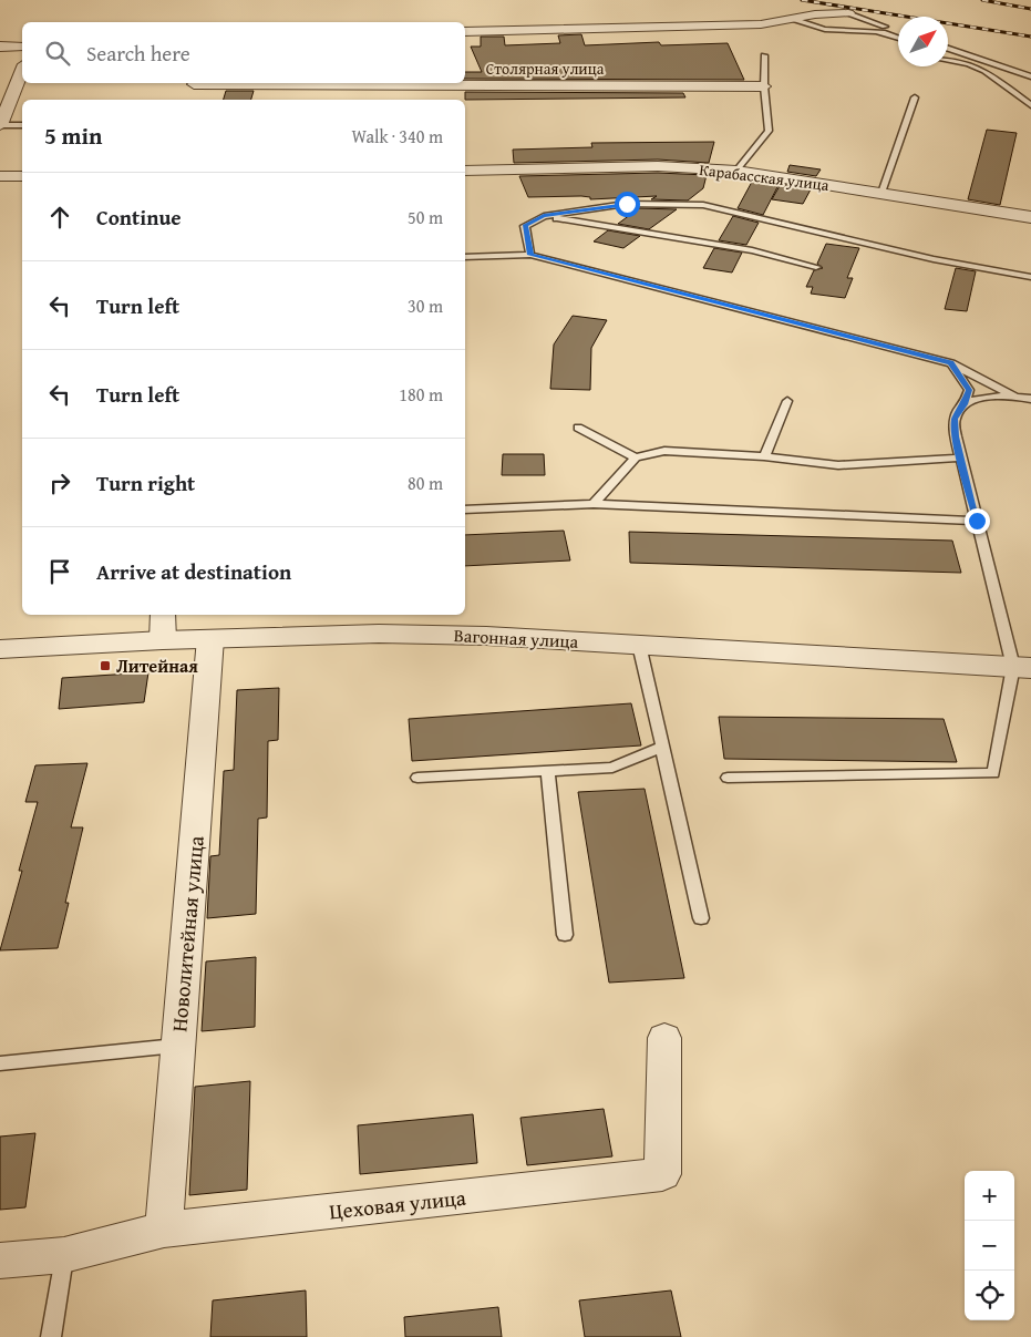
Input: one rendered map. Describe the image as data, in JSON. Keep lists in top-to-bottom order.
{
  "streets": {
    "street": [
      "Столярная улица",
      "Карабасская улица",
      "Вагонная улица",
      "Новолитейная улица",
      "Цеховая улица"
    ]
  },
  "crossings": [
    ["Вагонная улица", "Новолитейная улица"],
    ["Новолитейная улица", "Цеховая улица"]
  ],
  "places": {
    "transit": ["Литейная"]
  },
  "north": "top right",
  "page": {
    "search": "Search here",
    "heading": ["5 min", "Walk · 340 m"],
    "list": [
      ["Continue", "50 m"],
      ["Turn left", "30 m"],
      ["Turn left", "180 m"],
      ["Turn right", "80 m"],
      "Arrive at destination"
    ],
    "map_buttons": ["+", "−"]
  }
}
